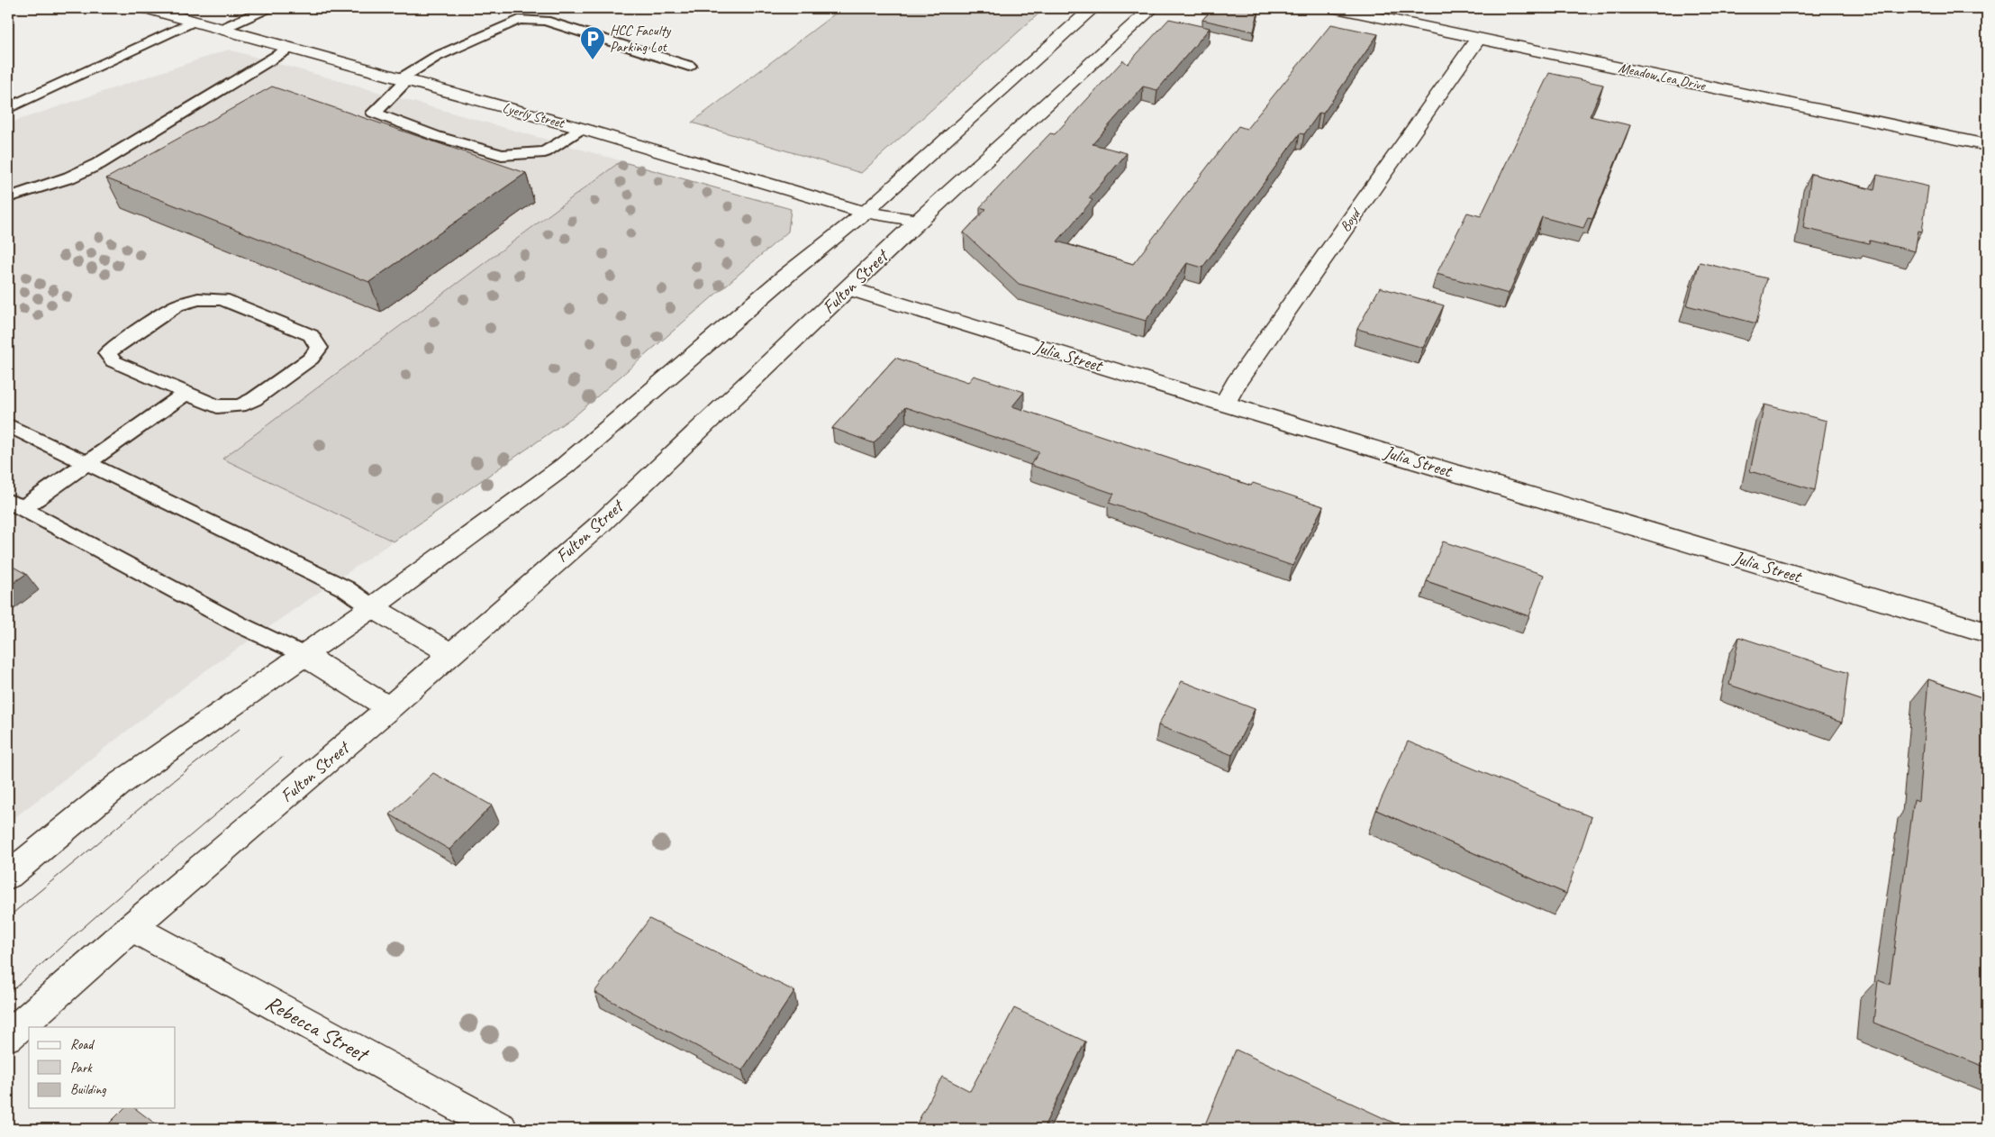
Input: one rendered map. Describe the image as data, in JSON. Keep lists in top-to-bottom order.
{
  "streets": {
    "street": [
      "Meadow Lea Drive",
      "Lyerly Street",
      "Boyd",
      "Fulton Street",
      "Julia Street",
      "Rebecca Street"
    ]
  },
  "crossings": [
    ["Meadow Lea Drive", "Boyd"],
    ["Lyerly Street", "Fulton Street"],
    ["Boyd", "Julia Street"],
    ["Fulton Street", "Julia Street"],
    ["Fulton Street", "Rebecca Street"]
  ],
  "places": {
    "parking": ["HCC Faculty Parking Lot"]
  },
  "legend": ["Road", "Park", "Building"]
}
